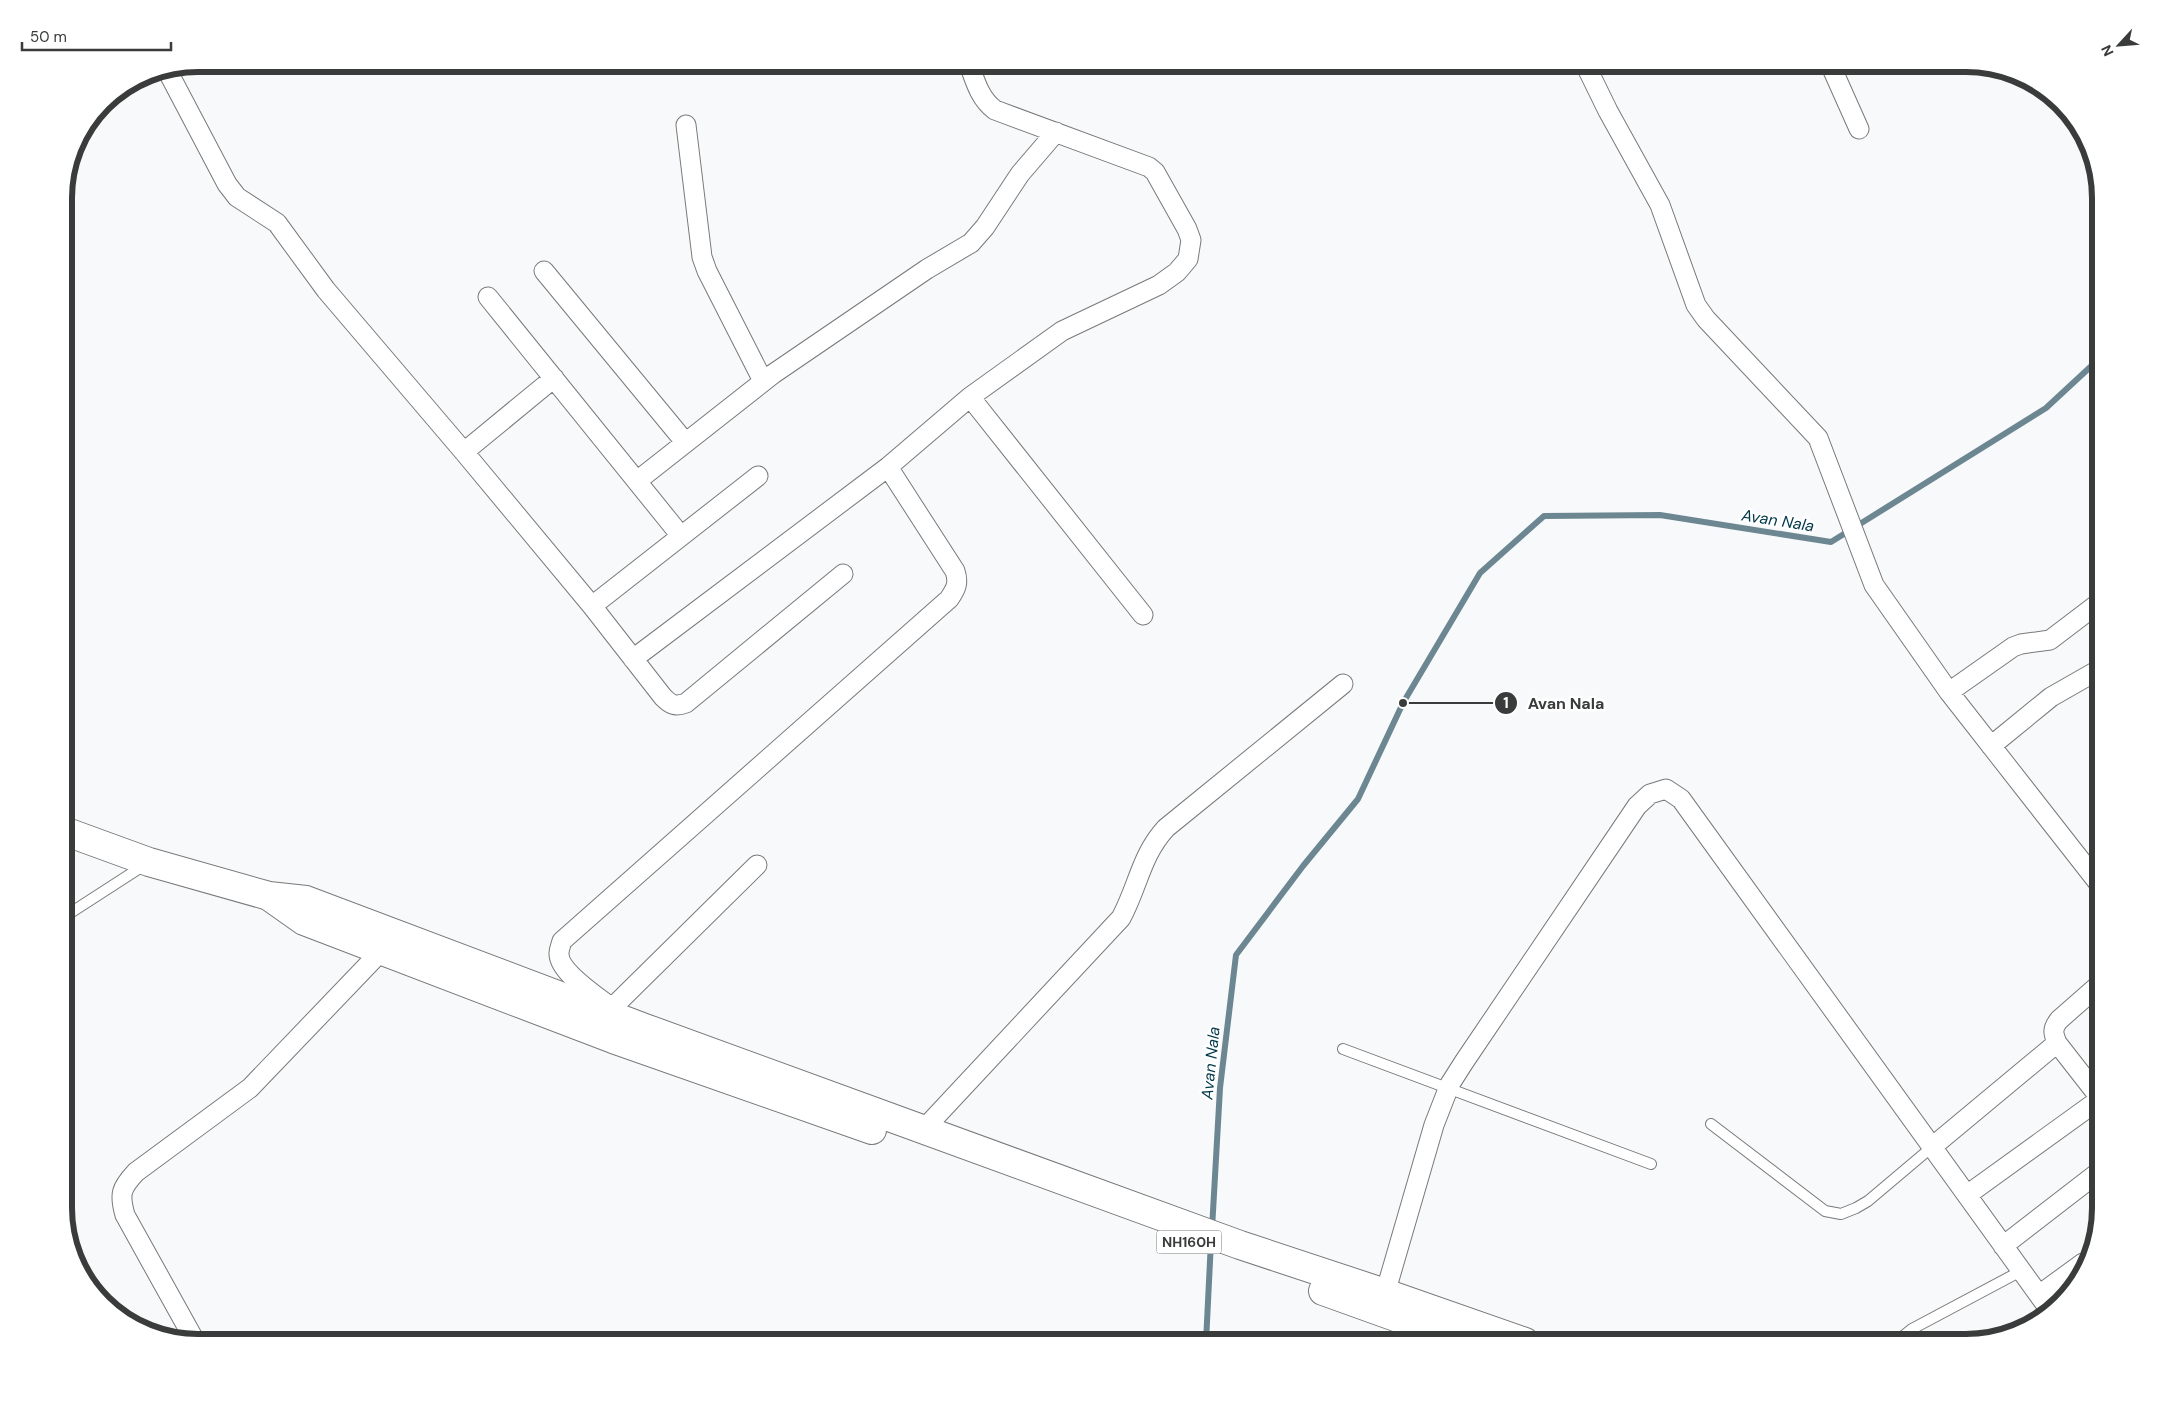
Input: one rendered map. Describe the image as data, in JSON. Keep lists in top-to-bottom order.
{
  "streets": {
    "main road": ["NH160H"]
  },
  "water": ["Avan Nala"],
  "places": ["Avan Nala"],
  "scale_bar": "50 m",
  "north": "bottom left"
}
